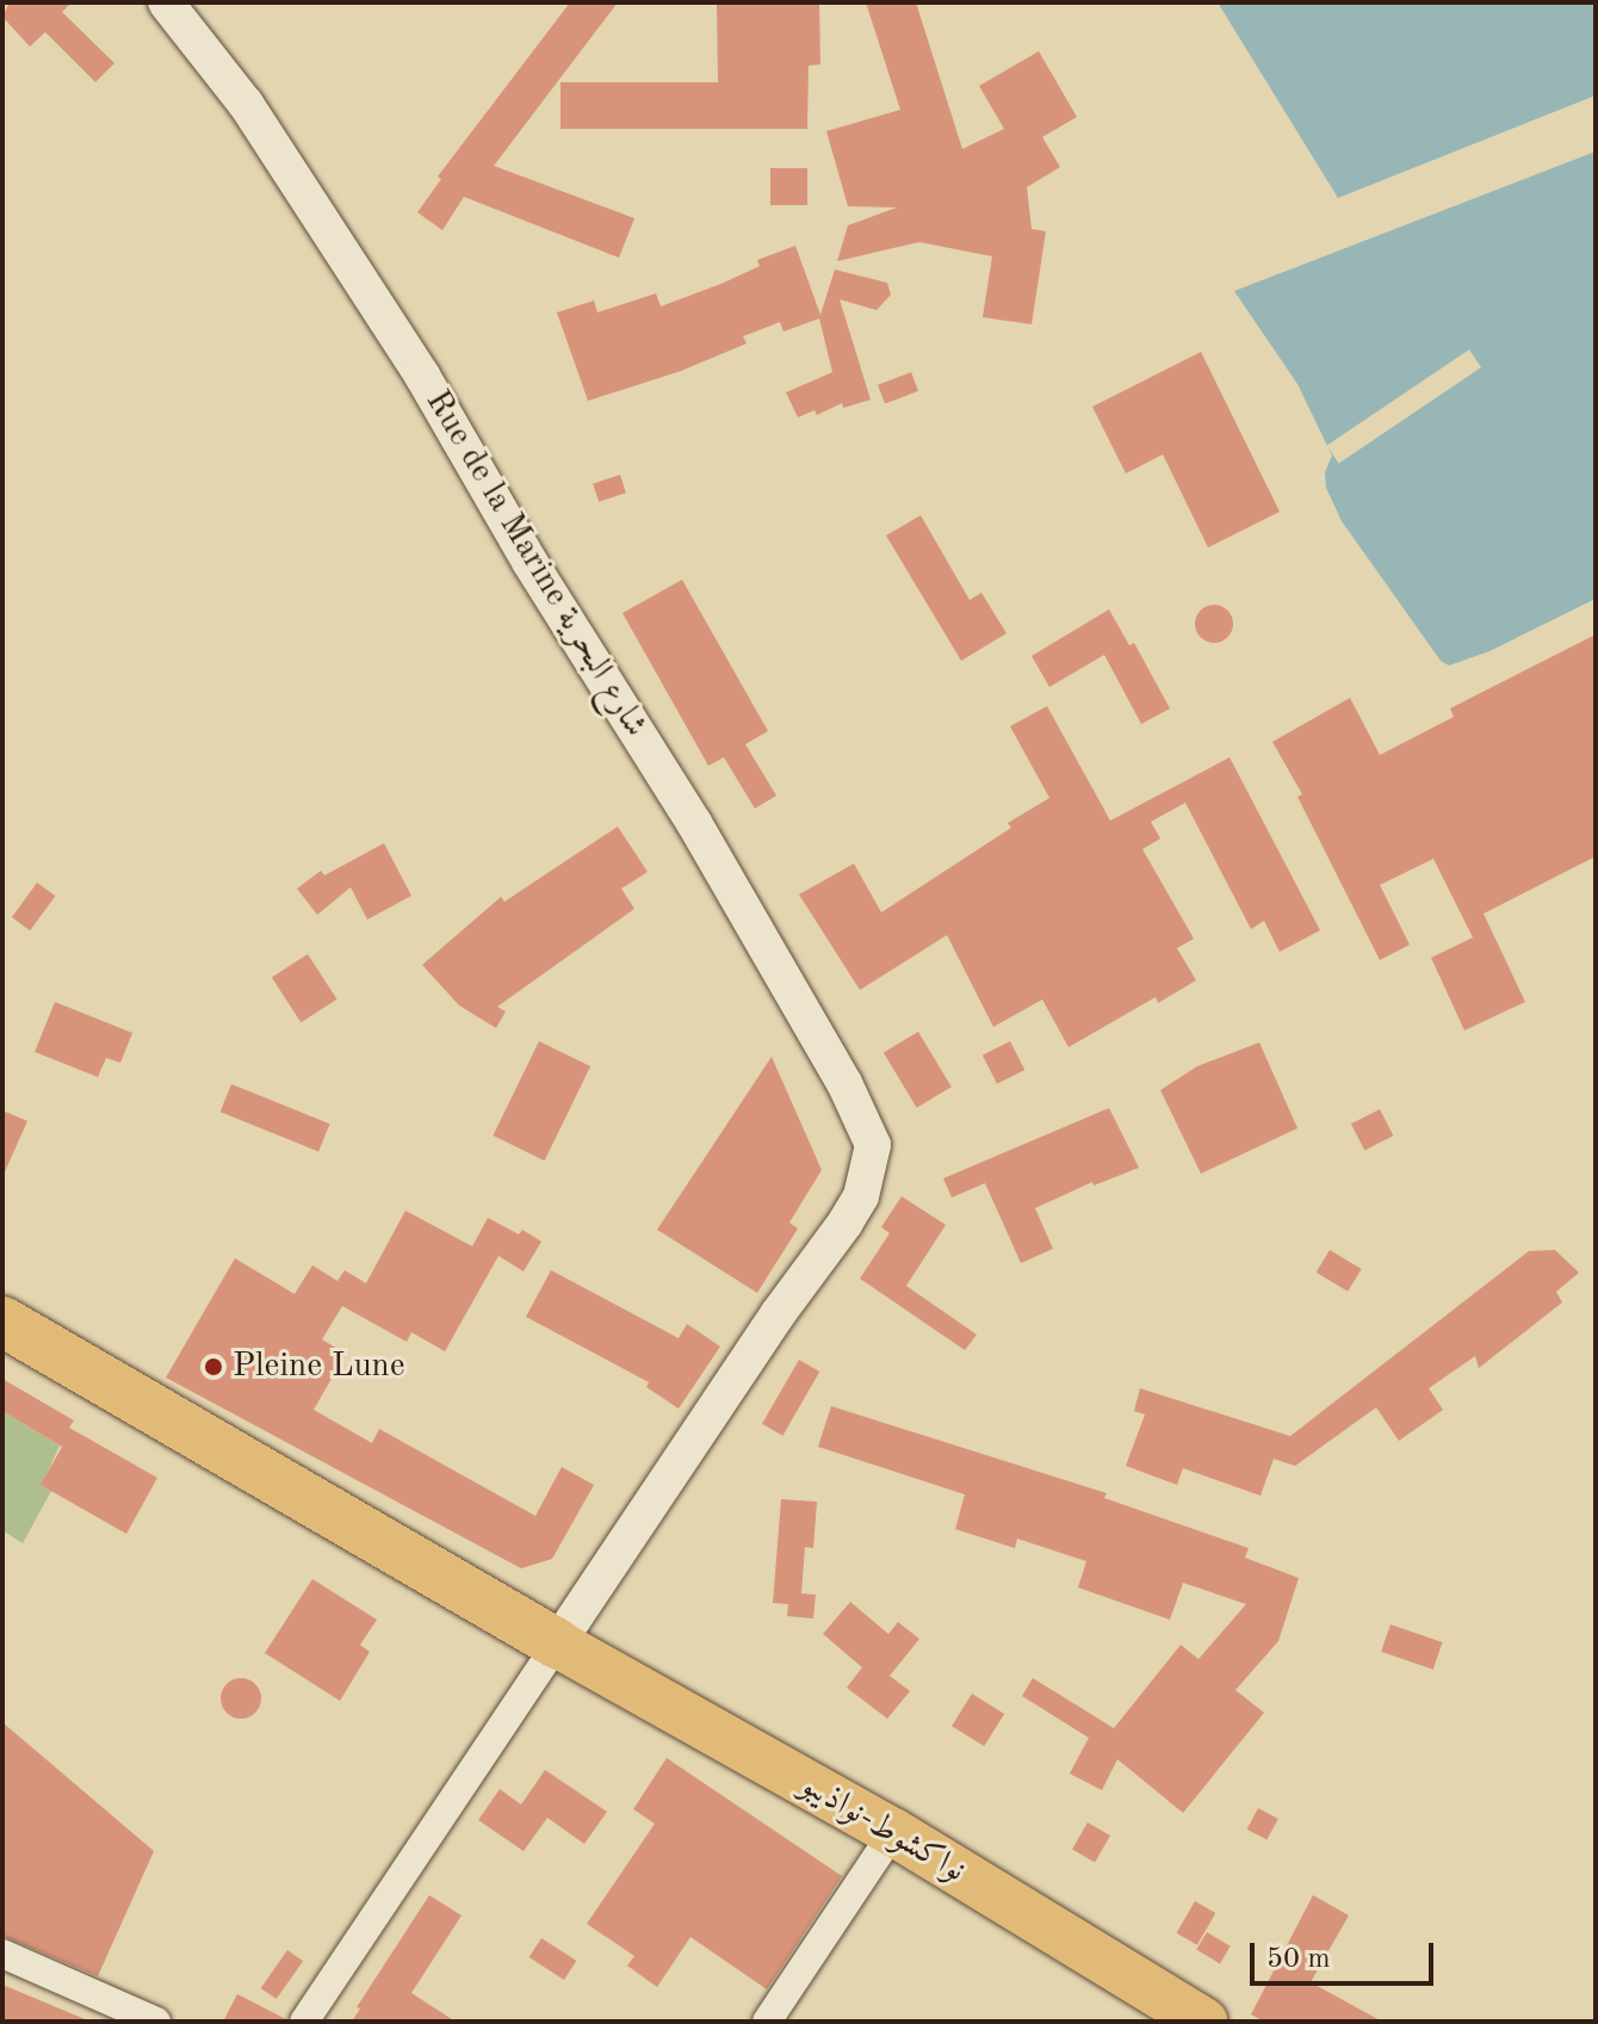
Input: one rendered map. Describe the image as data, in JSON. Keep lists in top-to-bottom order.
{
  "streets": {
    "main road": ["نواكشوط-نواذيبو"],
    "street": ["Rue de la Marine شارع البحرية"]
  },
  "crossings": [
    ["Rue de la Marine شارع البحرية", "نواكشوط-نواذيبو"]
  ],
  "places": ["Pleine Lune"],
  "scale_bar": "50 m"
}
